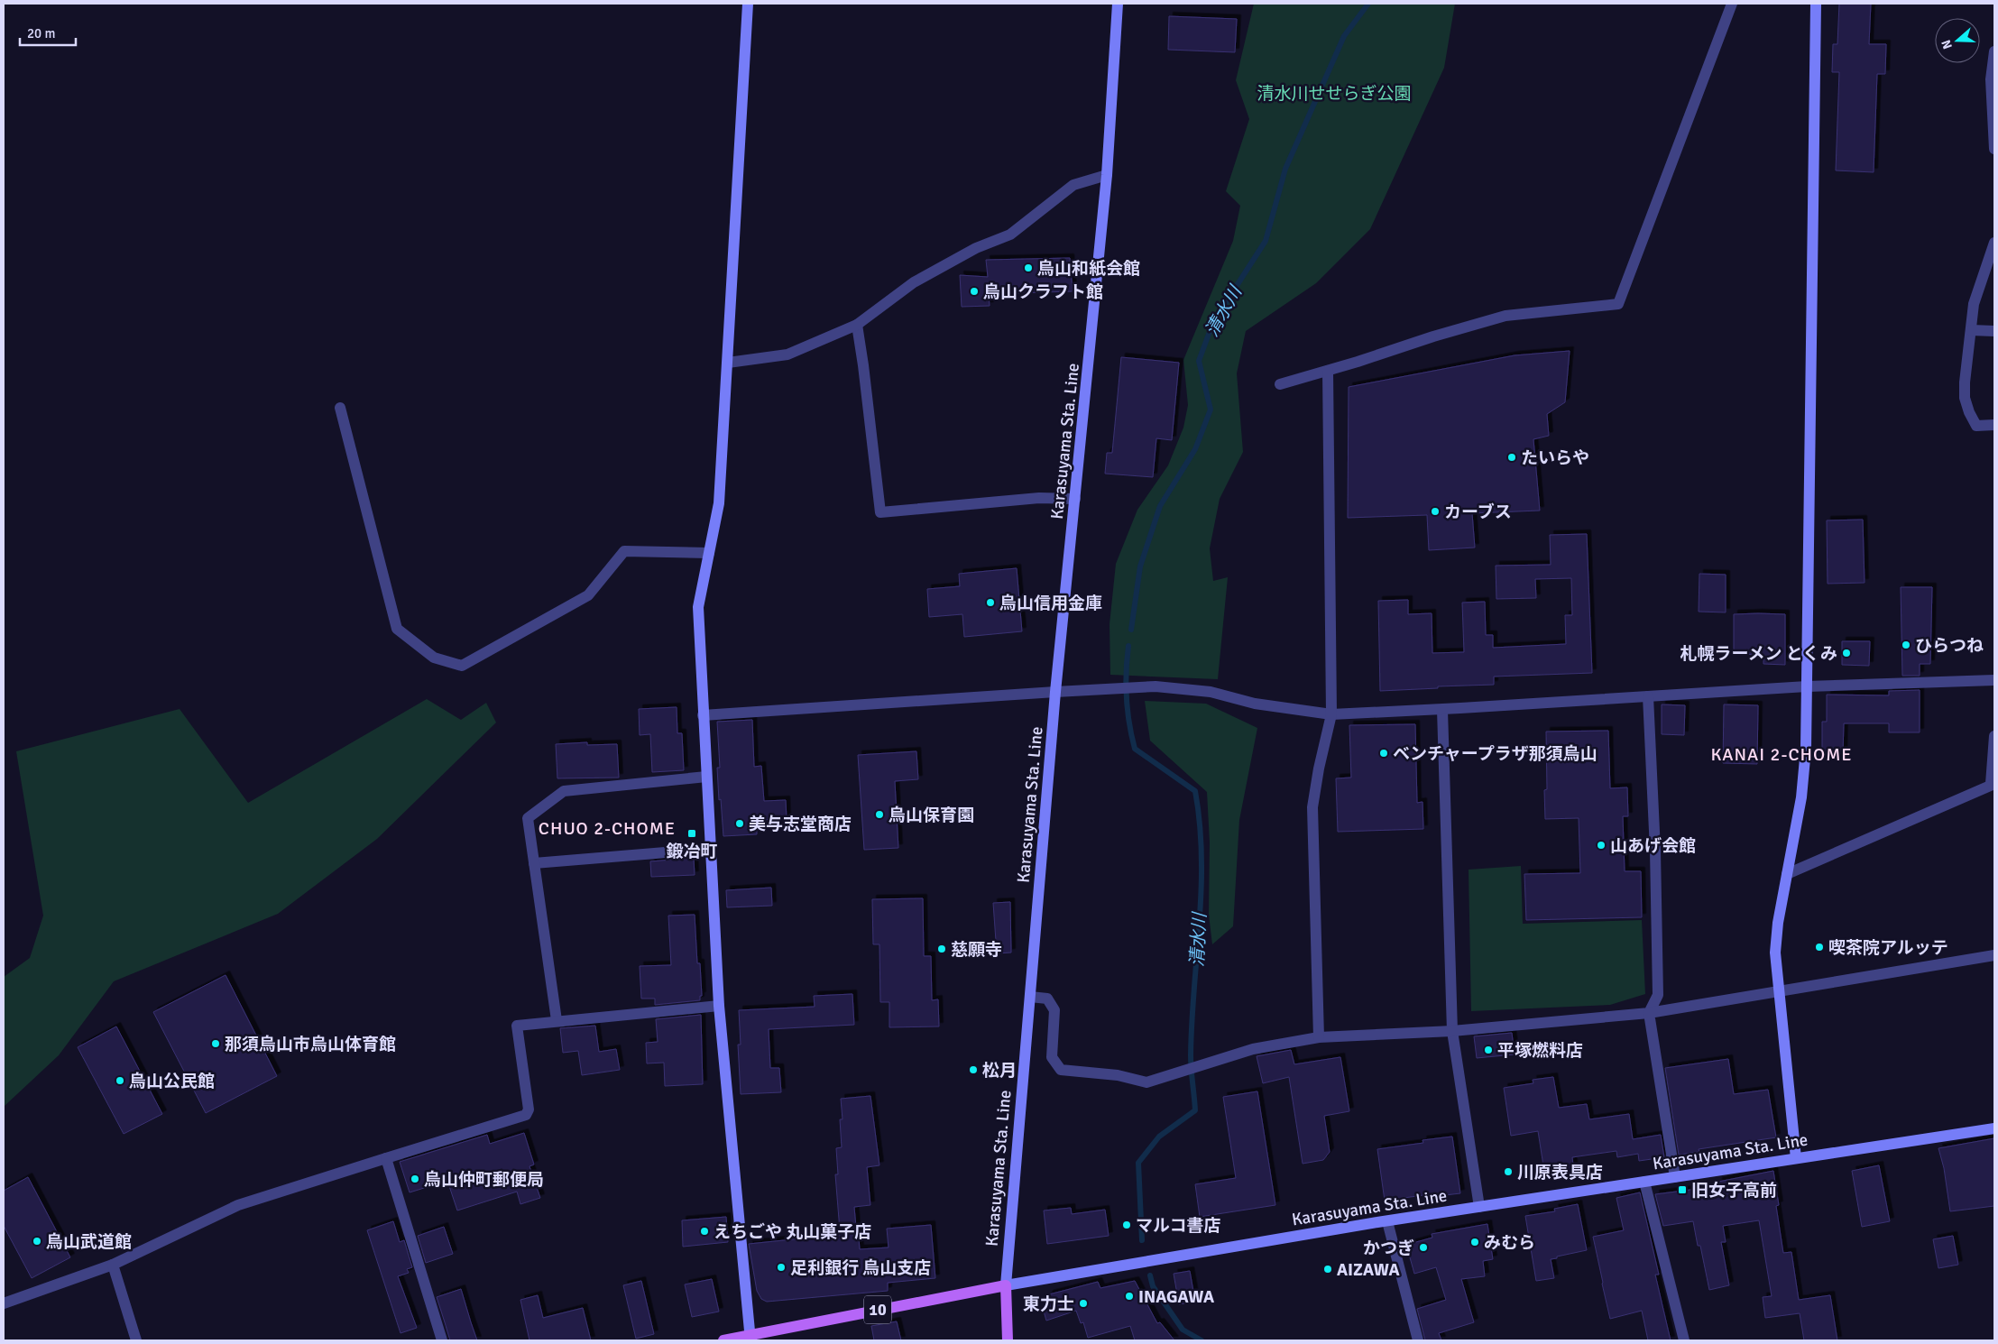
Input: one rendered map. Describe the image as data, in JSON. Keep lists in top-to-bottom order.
{
  "streets": {
    "main road": ["10"],
    "street": ["Karasuyama Sta. Line"]
  },
  "crossings": [
    ["Karasuyama Sta. Line", "10"]
  ],
  "districts": ["KANAI 2-CHOME", "CHUO 2-CHOME"],
  "water": ["清水川"],
  "parks": ["清水川せせらぎ公園"],
  "places": {
    "other": [
      "烏山和紙会館",
      "烏山クラフト館",
      "たいらや",
      "カーブス",
      "烏山信用金庫",
      "ひらつね",
      "札幌ラーメン とくみ",
      "ベンチャープラザ那須烏山",
      "烏山保育園",
      "美与志堂商店",
      "山あげ会館",
      "喫茶院アルッテ",
      "慈願寺",
      "那須烏山市烏山体育館",
      "平塚燃料店",
      "松月",
      "烏山公民館",
      "川原表具店",
      "烏山仲町郵便局",
      "マルコ書店",
      "えちごや 丸山菓子店",
      "烏山武道館",
      "みむら",
      "かつぎ",
      "足利銀行 烏山支店",
      "AIZAWA",
      "INAGAWA",
      "東力士"
    ],
    "transit": ["鍛冶町", "旧女子高前"]
  },
  "scale_bar": "20 m",
  "north": "left"
}
